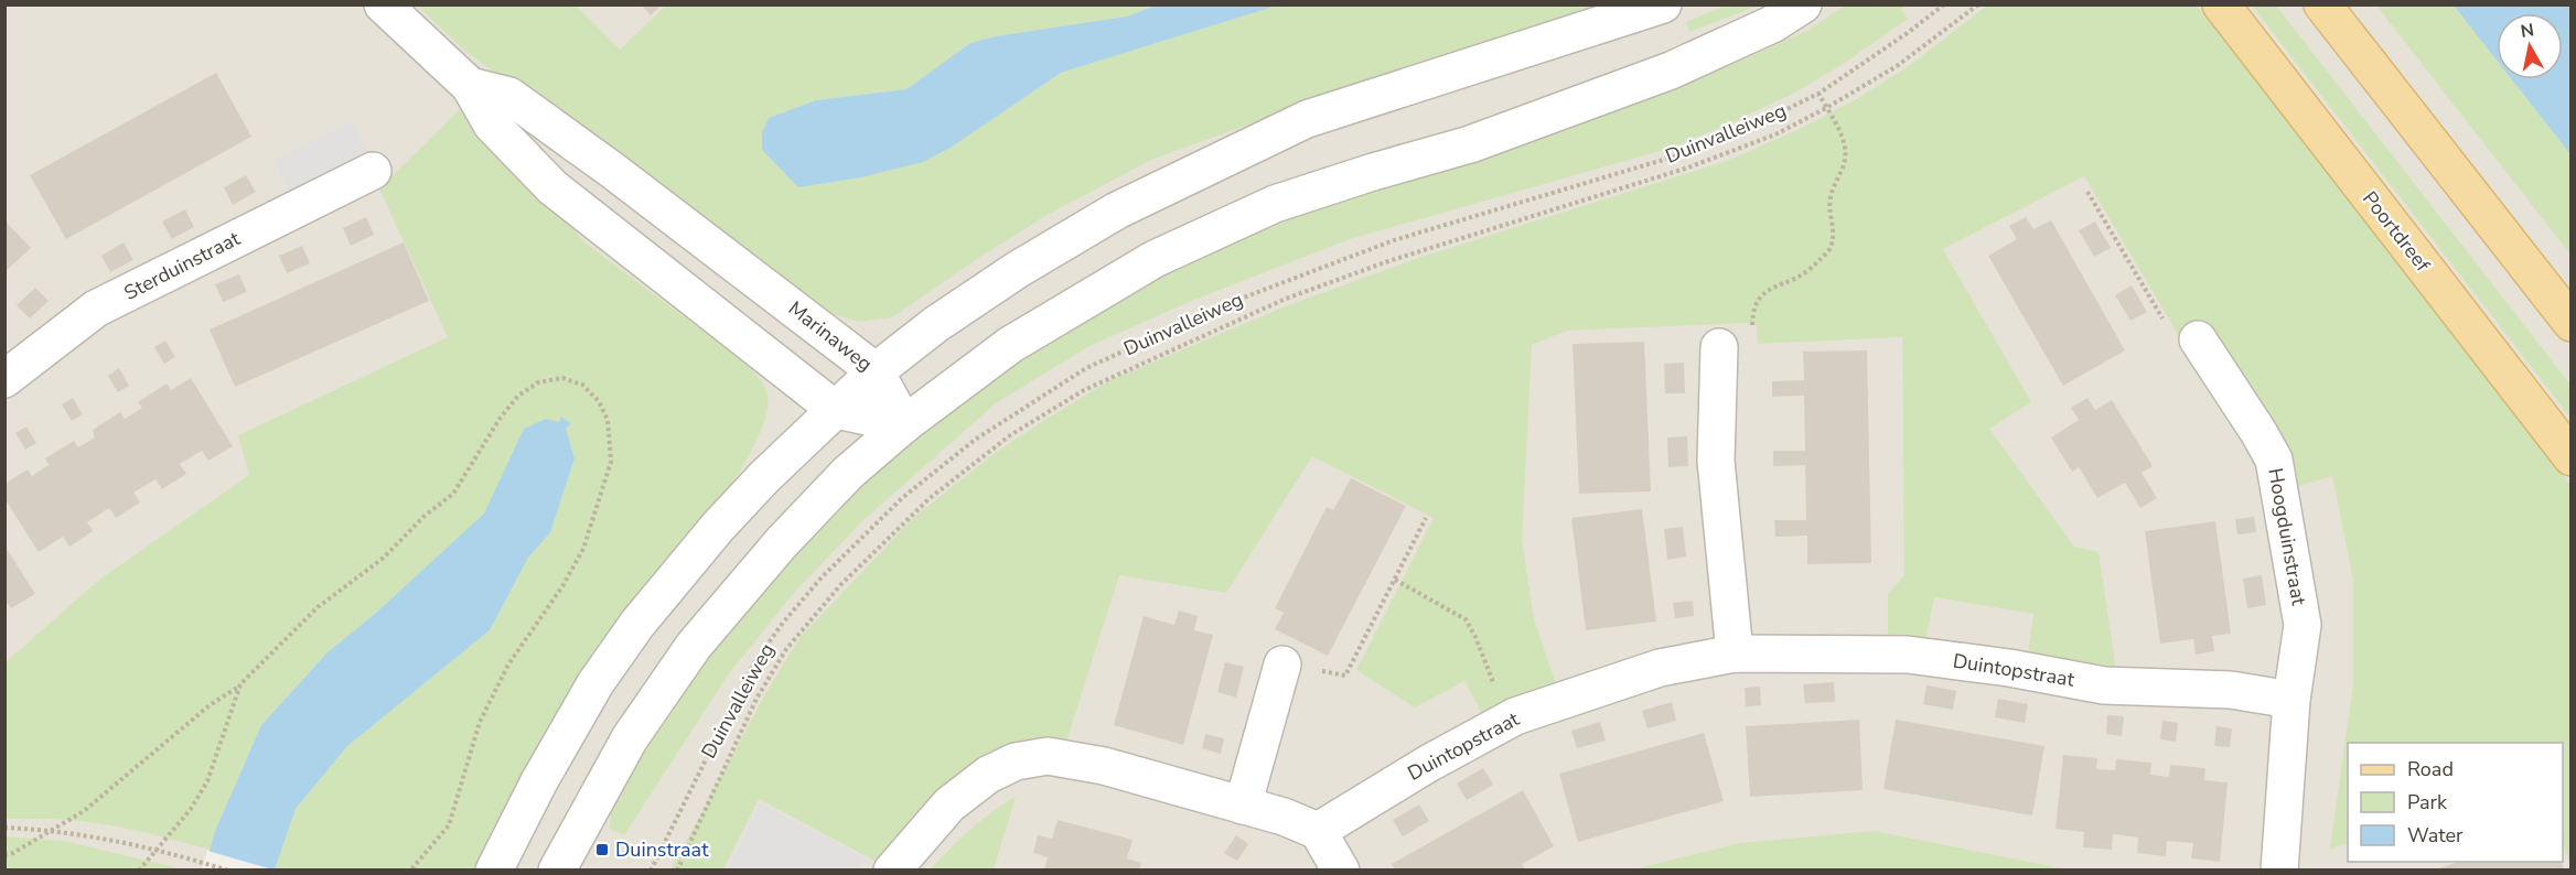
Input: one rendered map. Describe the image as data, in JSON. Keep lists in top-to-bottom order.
{
  "streets": {
    "main road": ["Poortdreef"],
    "street": [
      "Sterduinstraat",
      "Marinaweg",
      "Hoogduinstraat",
      "Duintopstraat"
    ],
    "path": ["Duinvalleiweg"]
  },
  "crossings": [
    ["Hoogduinstraat", "Duintopstraat"]
  ],
  "places": {
    "transit": ["Duinstraat"]
  },
  "legend": ["Road", "Park", "Water"],
  "north": "top"
}
